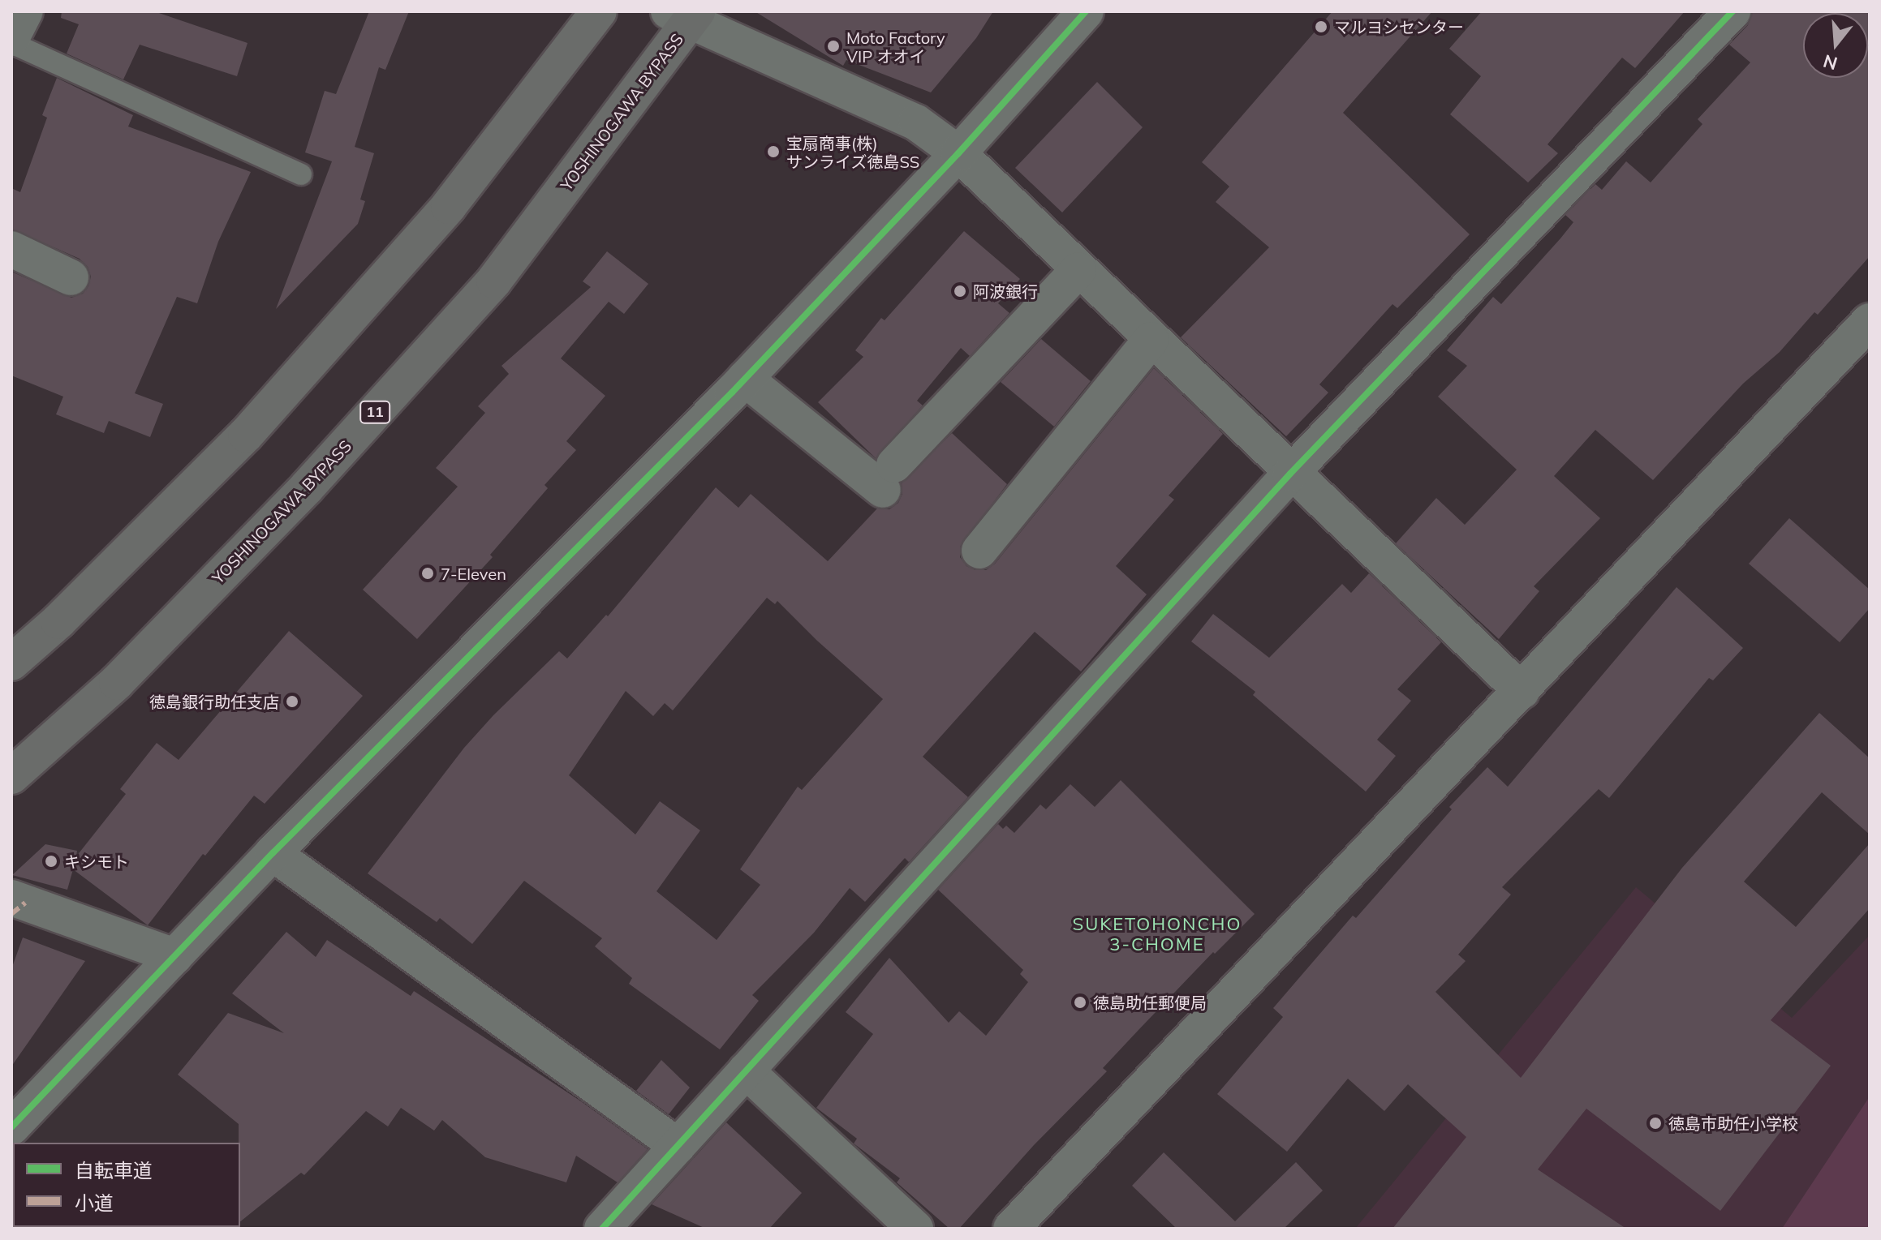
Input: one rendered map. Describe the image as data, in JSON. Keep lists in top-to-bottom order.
{
  "streets": {
    "highway": ["YOSHINOGAWA BYPASS", "11"]
  },
  "districts": ["SUKETOHONCHO 3-CHOME"],
  "places": [
    "マルヨシセンター",
    "Moto Factory VIP オオイ",
    "宝扇商事(株) サンライズ徳島SS",
    "阿波銀行",
    "7-Eleven",
    "徳島銀行助任支店",
    "キシモト",
    "徳島助任郵便局",
    "徳島市助任小学校"
  ],
  "legend": ["自転車道", "小道"],
  "north": "bottom"
}
